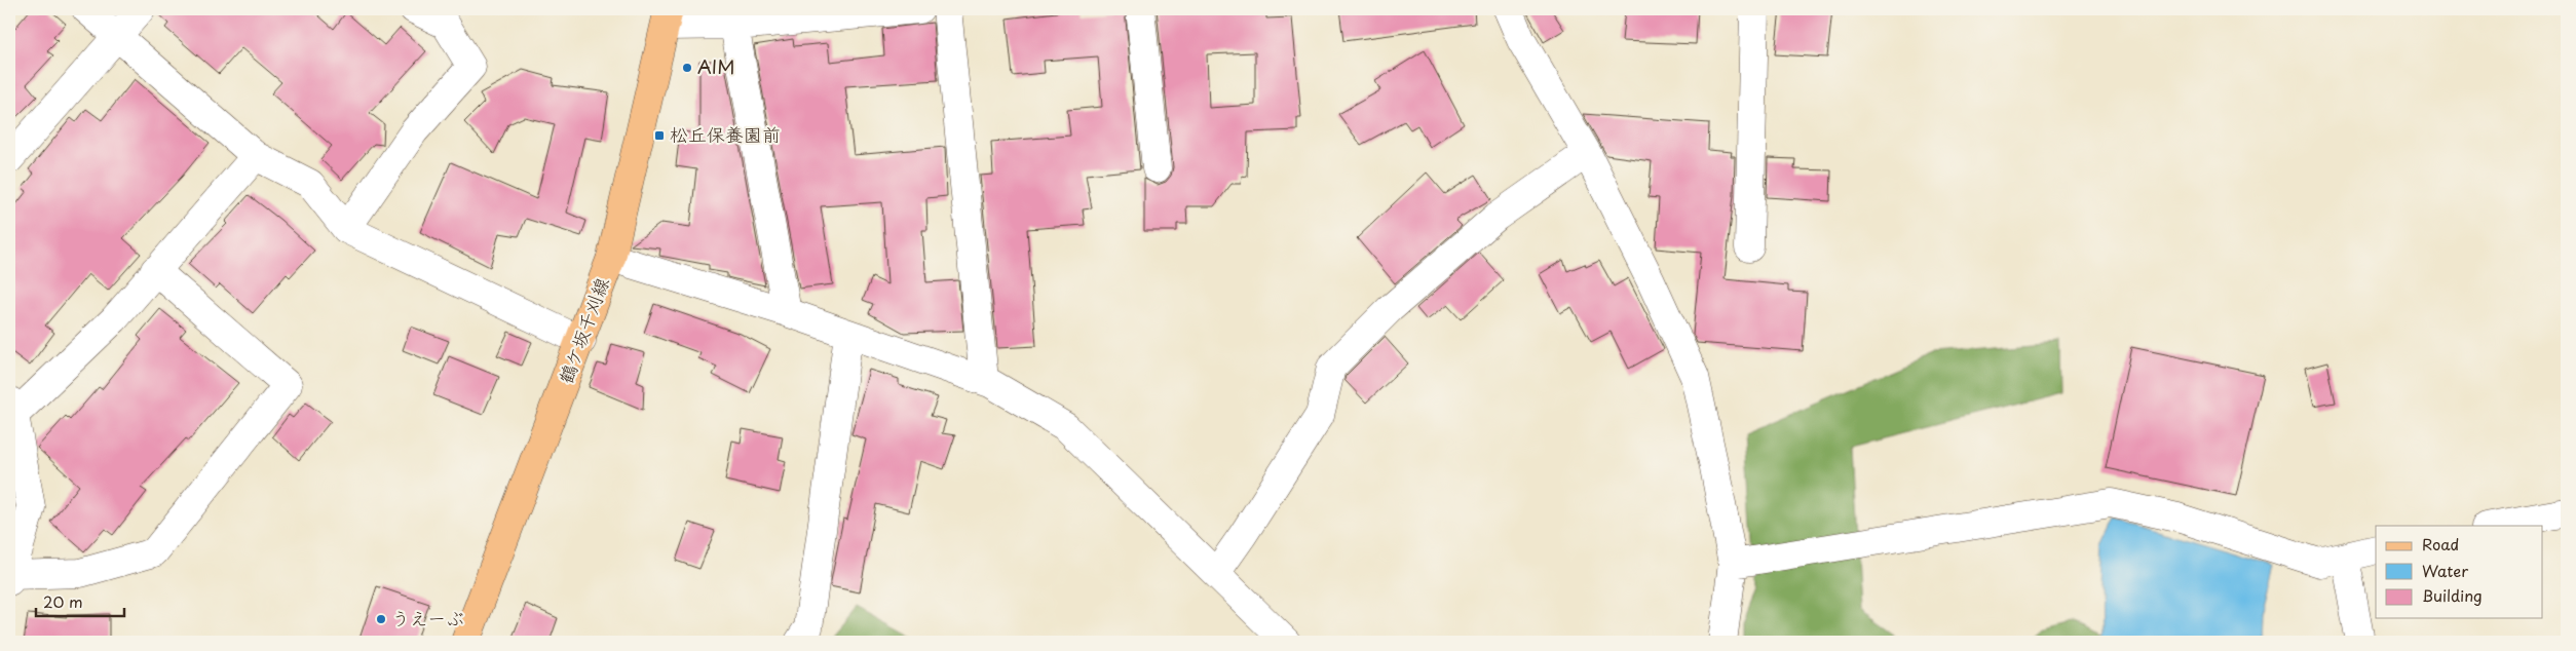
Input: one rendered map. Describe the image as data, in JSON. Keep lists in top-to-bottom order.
{
  "streets": {
    "main road": ["鶴ケ坂千刈線"]
  },
  "places": {
    "other": ["AIM", "うえーぶ"],
    "transit": ["松丘保養園前"]
  },
  "legend": ["Road", "Water", "Building"],
  "scale_bar": "20 m"
}
